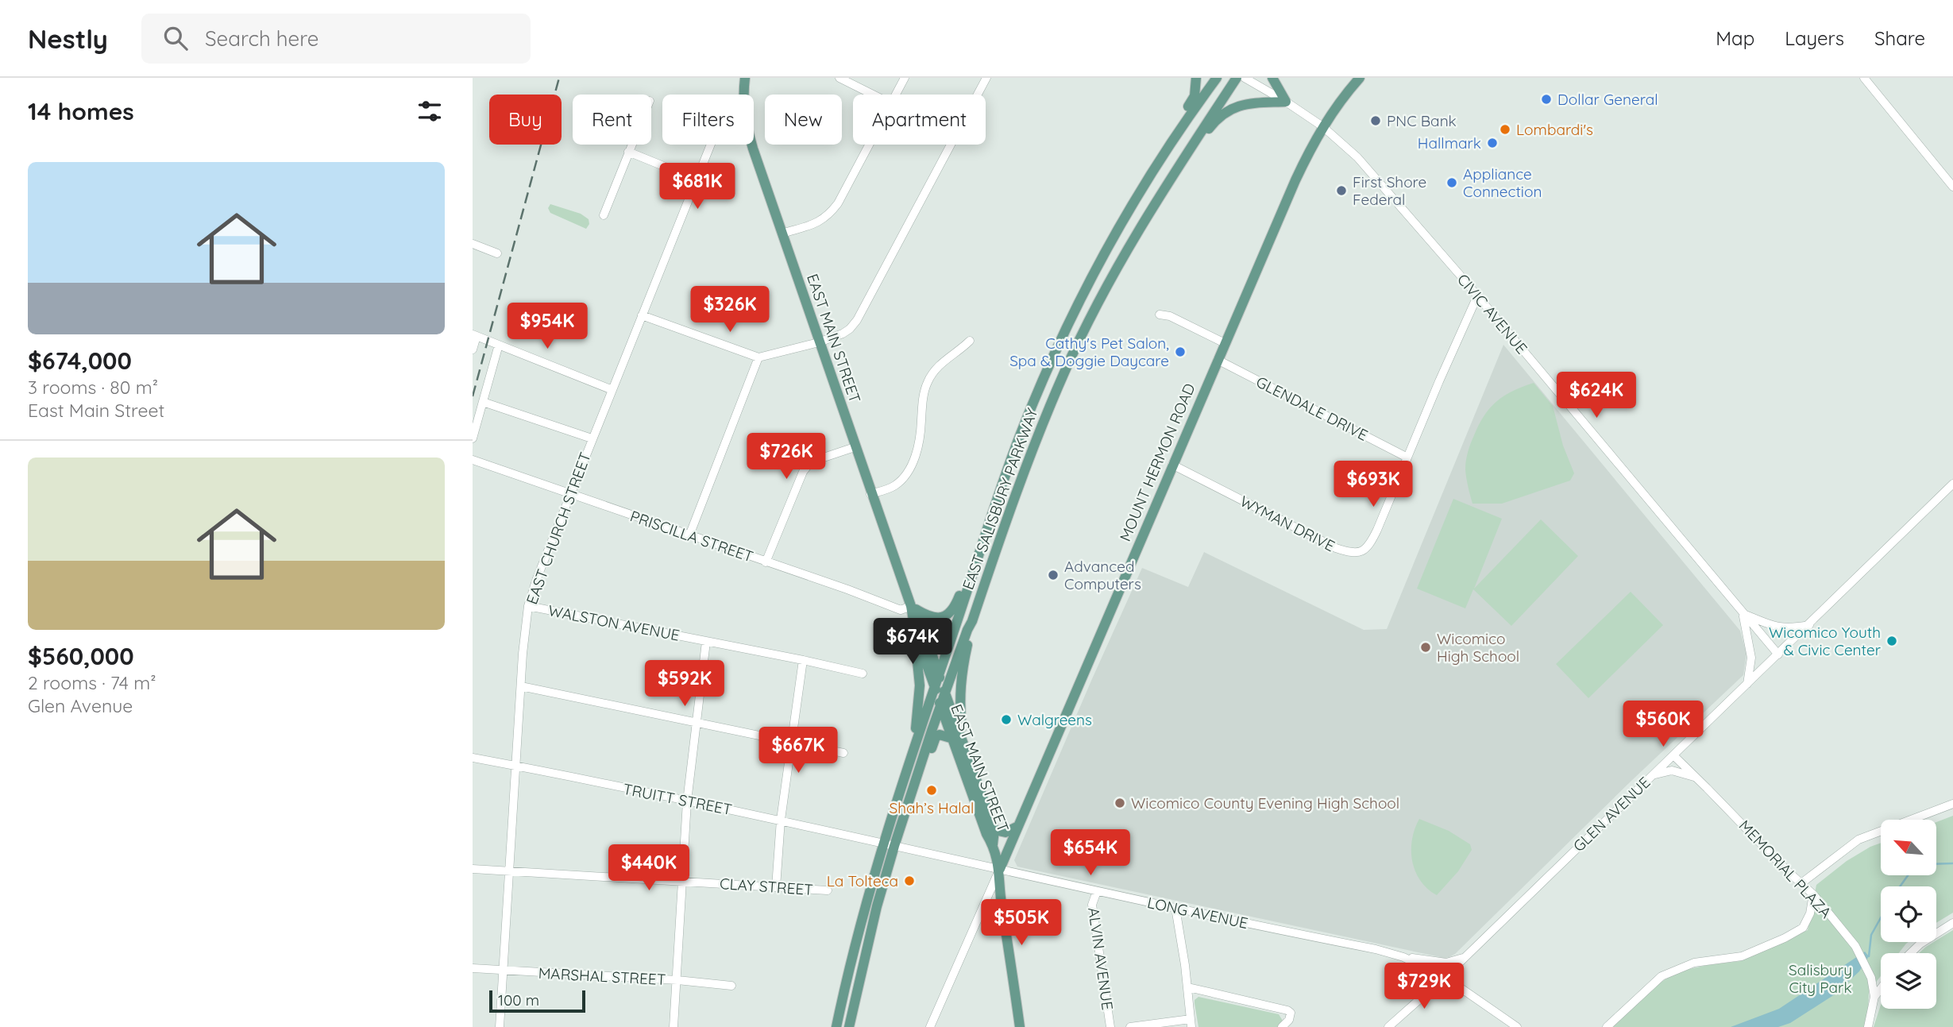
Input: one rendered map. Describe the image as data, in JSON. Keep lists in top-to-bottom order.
{
  "streets": {
    "main road": ["EAST MAIN STREET", "MOUNT HERMON ROAD", "EAST SALISBURY PARKWAY"],
    "street": [
      "CIVIC AVENUE",
      "GLENDALE DRIVE",
      "WYMAN DRIVE",
      "EAST CHURCH STREET",
      "PRISCILLA STREET",
      "WALSTON AVENUE",
      "TRUITT STREET",
      "GLEN AVENUE",
      "MEMORIAL PLAZA",
      "CLAY STREET",
      "LONG AVENUE",
      "ALVIN AVENUE",
      "MARSHAL STREET"
    ]
  },
  "crossings": [
    ["CIVIC AVENUE", "MOUNT HERMON ROAD"],
    ["CIVIC AVENUE", "WYMAN DRIVE"],
    ["CIVIC AVENUE", "GLEN AVENUE"],
    ["EAST MAIN STREET", "MOUNT HERMON ROAD"],
    ["EAST MAIN STREET", "EAST SALISBURY PARKWAY"],
    ["EAST MAIN STREET", "PRISCILLA STREET"],
    ["EAST MAIN STREET", "LONG AVENUE"],
    ["GLENDALE DRIVE", "MOUNT HERMON ROAD"],
    ["GLENDALE DRIVE", "WYMAN DRIVE"],
    ["MOUNT HERMON ROAD", "WYMAN DRIVE"],
    ["MOUNT HERMON ROAD", "LONG AVENUE"],
    ["EAST SALISBURY PARKWAY", "TRUITT STREET"],
    ["EAST SALISBURY PARKWAY", "LONG AVENUE"],
    ["EAST CHURCH STREET", "PRISCILLA STREET"],
    ["EAST CHURCH STREET", "WALSTON AVENUE"],
    ["EAST CHURCH STREET", "TRUITT STREET"],
    ["EAST CHURCH STREET", "CLAY STREET"],
    ["EAST CHURCH STREET", "MARSHAL STREET"],
    ["TRUITT STREET", "LONG AVENUE"],
    ["GLEN AVENUE", "MEMORIAL PLAZA"],
    ["GLEN AVENUE", "LONG AVENUE"],
    ["LONG AVENUE", "ALVIN AVENUE"]
  ],
  "parks": ["Salisbury City Park"],
  "places": [
    "Dollar General",
    "PNC Bank",
    "Lombardi's",
    "Hallmark",
    "Appliance Connection",
    "First Shore Federal",
    "Cathy's Pet Salon, Spa & Doggie Daycare",
    "Advanced Computers",
    "Wicomico Youth & Civic Center",
    "Wicomico High School",
    "Walgreens",
    "Shah’s Halal",
    "Wicomico County Evening High School",
    "La Tolteca"
  ],
  "scale_bar": "100 m",
  "north": "top left",
  "page": {
    "header": "Nestly",
    "search": "Search here",
    "nav": ["Map", "Layers", "Share"],
    "heading": "14 homes",
    "chip": [
      "Buy",
      "Rent",
      "Filters",
      "New",
      "Apartment"
    ],
    "list": [
      {
        "name": "$674,000",
        "note": "3 rooms · 80 m² · East Main Street"
      },
      {
        "name": "$560,000",
        "note": "2 rooms · 74 m² · Glen Avenue"
      }
    ],
    "price": [
      "$681K",
      "$326K",
      "$954K",
      "$624K",
      "$726K",
      "$693K",
      "$674K",
      "$592K",
      "$560K",
      "$667K",
      "$654K",
      "$440K",
      "$505K",
      "$729K"
    ],
    "scale": "100 m"
  }
}
